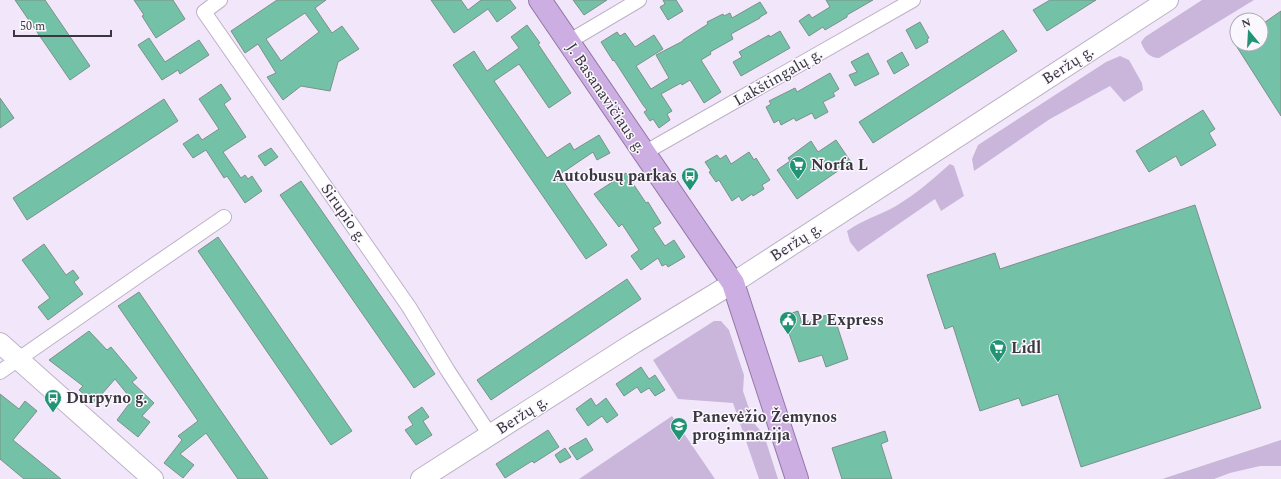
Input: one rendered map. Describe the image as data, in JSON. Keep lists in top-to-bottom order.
{
  "streets": {
    "highway": ["J. Basanavičiaus g."],
    "main road": ["Beržų g."],
    "street": ["Lakštingalų g.", "Sirupio g."]
  },
  "crossings": [
    ["Beržų g.", "J. Basanavičiaus g."],
    ["Beržų g.", "Sirupio g."],
    ["Lakštingalų g.", "J. Basanavičiaus g."]
  ],
  "places": {
    "supermarket": ["Norfa L", "Lidl"],
    "bus stop": ["Autobusų parkas", "Durpyno g."],
    "public building": ["LP Express"],
    "school or university": ["Panevėžio Žemynos progimnazija"]
  },
  "scale_bar": "50 m",
  "north": "top"
}
